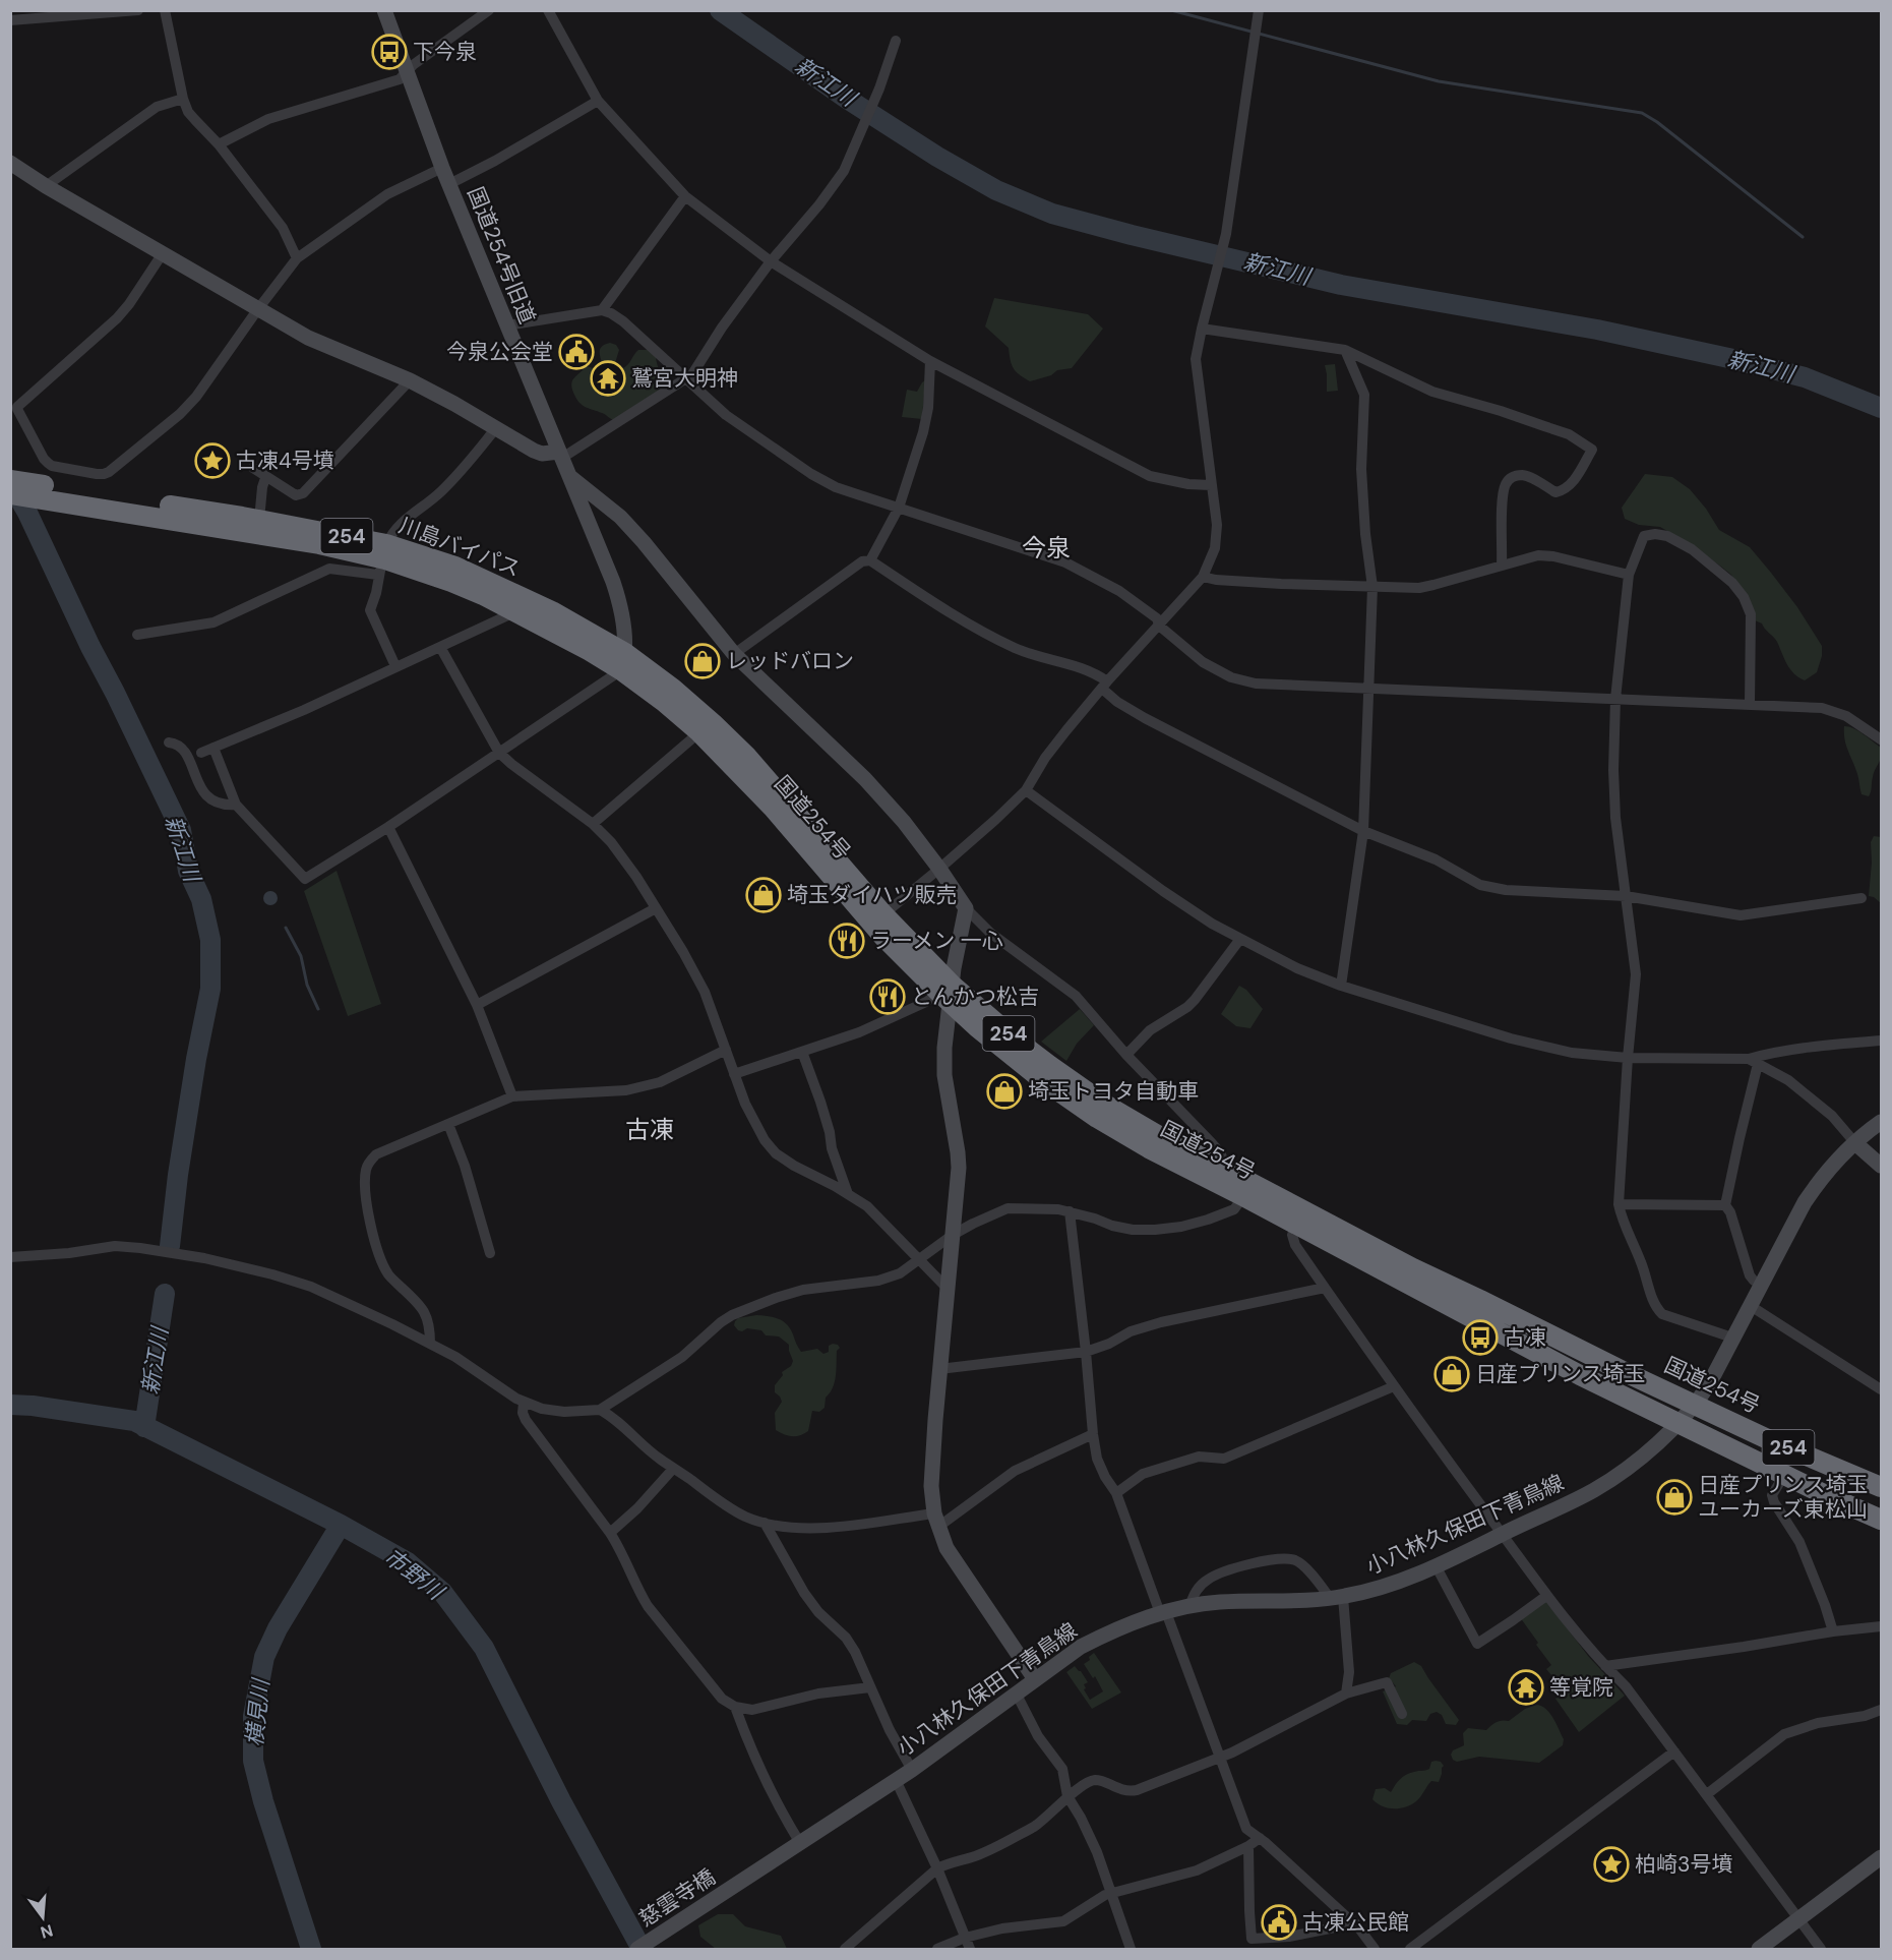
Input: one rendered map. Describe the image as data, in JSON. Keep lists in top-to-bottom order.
{
  "streets": {
    "highway": ["254", "川島バイパス", "国道254号"],
    "street": ["国道254号旧道", "小八林久保田下青鳥線", "慈雲寺橋"]
  },
  "crossings": [
    ["国道254号旧道", "川島バイパス"],
    ["国道254号旧道", "国道254号"],
    ["川島バイパス", "国道254号"],
    ["国道254号", "小八林久保田下青鳥線"],
    ["小八林久保田下青鳥線", "慈雲寺橋"]
  ],
  "districts": ["今泉", "古凍"],
  "water": ["新江川", "市野川", "横見川"],
  "places": {
    "bus stop": ["下今泉", "古凍"],
    "public building": ["今泉公会堂", "古凍公民館"],
    "temple": ["鷲宮大明神", "等覚院"],
    "place": ["古凍4号墳", "柏崎3号墳"],
    "shop": [
      "レッドバロン",
      "埼玉ダイハツ販売",
      "埼玉トヨタ自動車",
      "日産プリンス埼玉",
      "日産プリンス埼玉 ユーカーズ東松山"
    ],
    "restaurant": ["ラーメン 一心", "とんかつ松吉"]
  },
  "north": "bottom"
}
